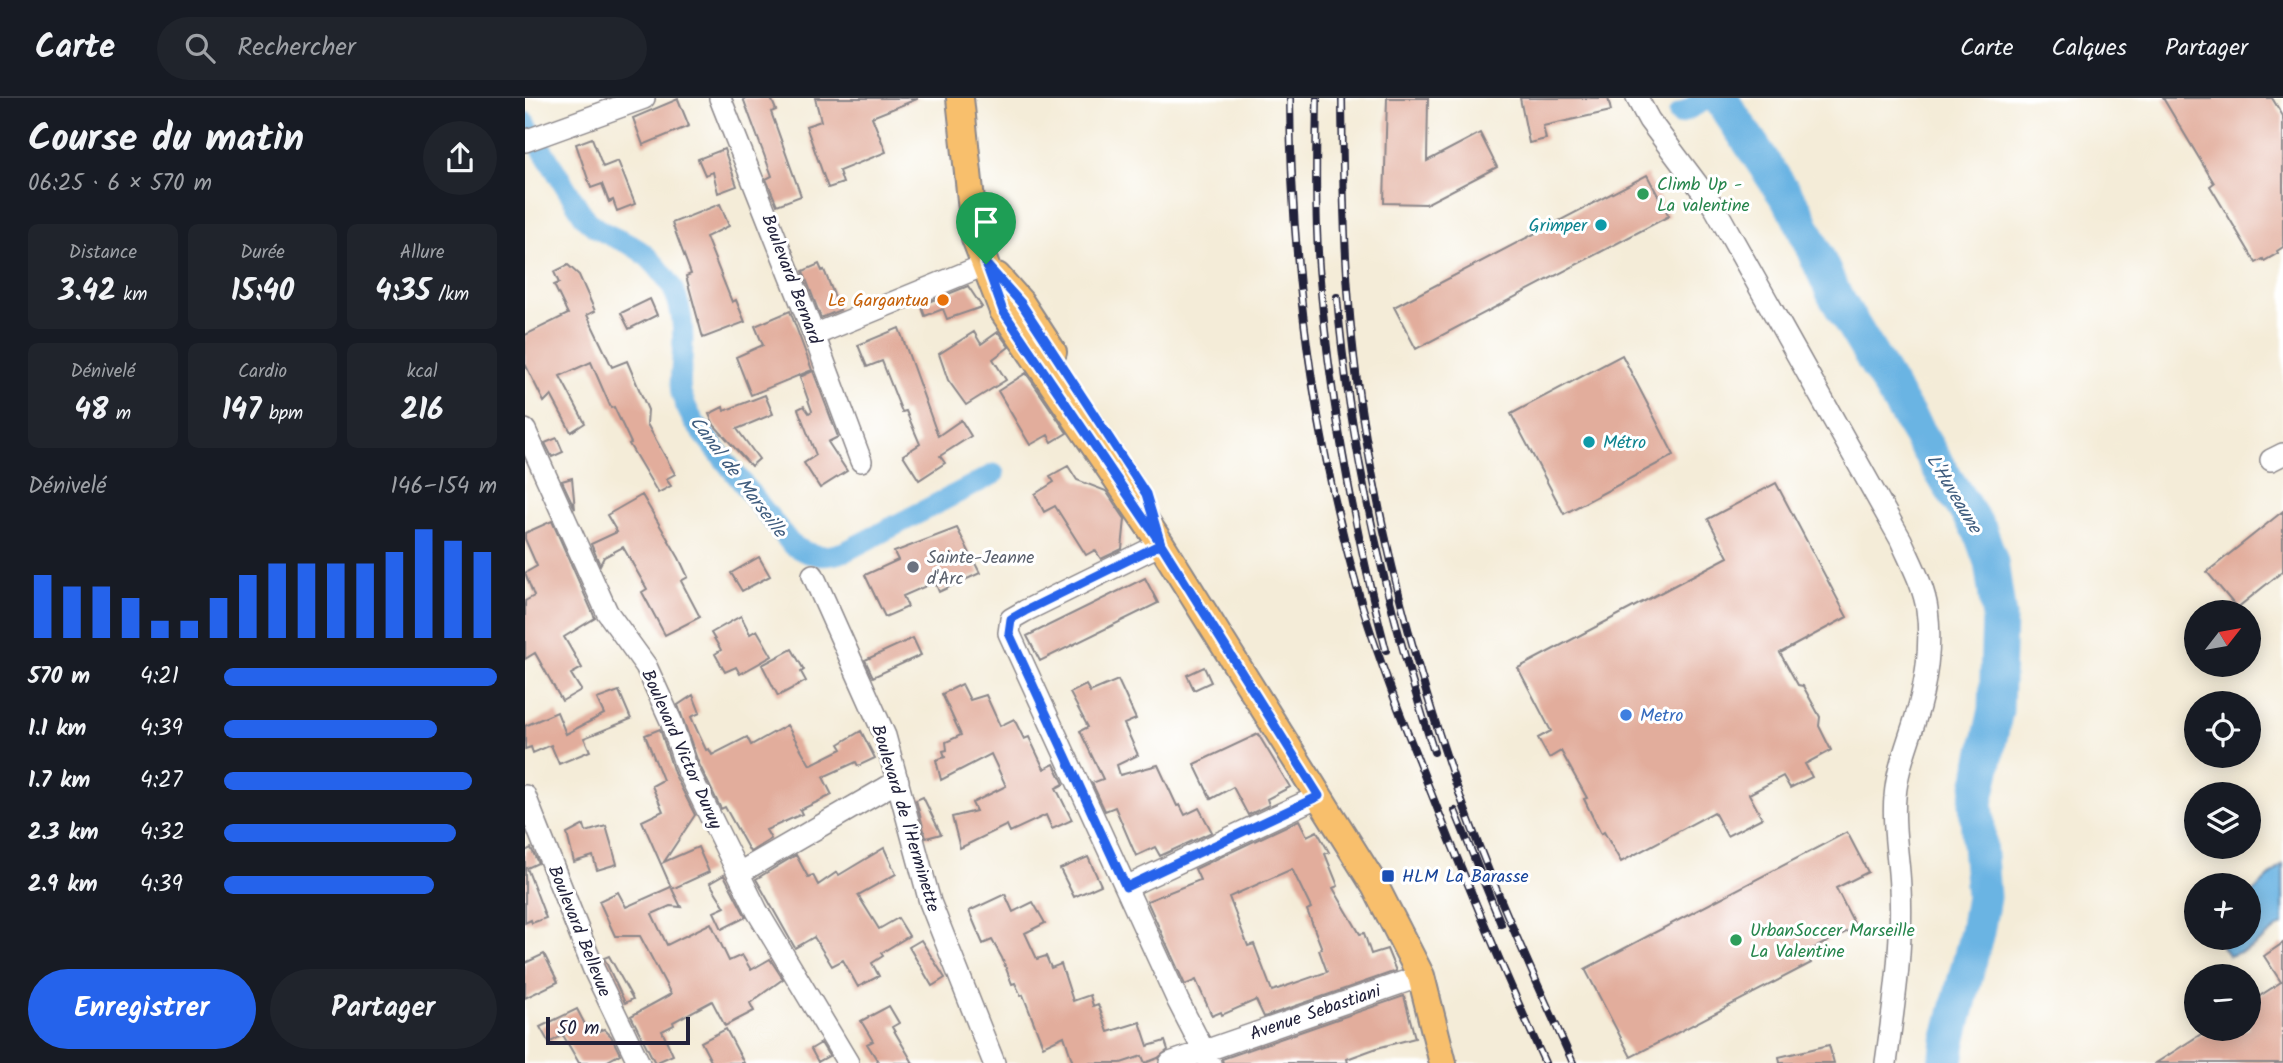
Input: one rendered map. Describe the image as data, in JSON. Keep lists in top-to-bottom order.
{
  "streets": {
    "street": [
      "Boulevard Bernard",
      "Boulevard Victor Duruy",
      "Boulevard de l'Herminette",
      "Boulevard Bellevue",
      "Avenue Sebastiani"
    ]
  },
  "water": ["Canal de Marseille", "L'Huveaune"],
  "places": {
    "other": [
      "Climb Up - La valentine",
      "Grimper",
      "Le Gargantua",
      "Métro",
      "Sainte-Jeanne d'Arc",
      "Metro",
      "UrbanSoccer Marseille La Valentine"
    ],
    "transit": ["HLM La Barasse"]
  },
  "scale_bar": "50 m",
  "north": "top right",
  "page": {
    "header": "Carte",
    "search": "Rechercher",
    "nav": ["Carte", "Calques", "Partager"],
    "heading": ["Course du matin", "06:25 · 6 × 570 m"],
    "stats": [
      ["Distance", "3.42 km"],
      ["Durée", "15:40"],
      ["Allure", "4:35 /km"],
      ["Dénivelé", "48 m"],
      ["Cardio", "147 bpm"],
      ["kcal", "216"]
    ],
    "chart": ["Dénivelé", "146–154 m"],
    "map_buttons": ["+", "−"],
    "list": [
      {
        "name": "570 m",
        "note": "4:21"
      },
      {
        "name": "1.1 km",
        "note": "4:39"
      },
      {
        "name": "1.7 km",
        "note": "4:27"
      },
      {
        "name": "2.3 km",
        "note": "4:32"
      },
      {
        "name": "2.9 km",
        "note": "4:39"
      }
    ],
    "buttons": ["Enregistrer", "Partager"],
    "scale": "50 m"
  }
}
